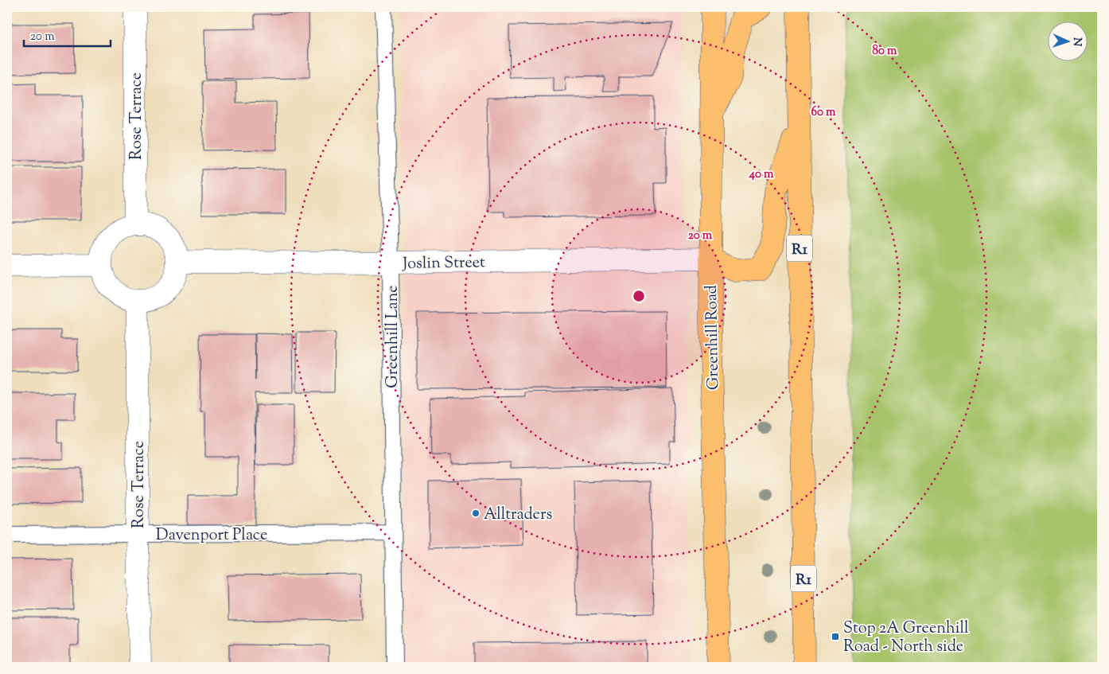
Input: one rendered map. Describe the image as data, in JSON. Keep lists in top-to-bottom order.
{
  "streets": {
    "highway": ["R1", "Greenhill Road"],
    "street": ["Rose Terrace", "Joslin Street"],
    "lane": ["Greenhill Lane", "Davenport Place"]
  },
  "crossings": [
    ["Rose Terrace", "Joslin Street"],
    ["Rose Terrace", "Davenport Place"],
    ["Joslin Street", "Greenhill Lane"],
    ["Joslin Street", "Greenhill Road"],
    ["Greenhill Lane", "Davenport Place"]
  ],
  "places": {
    "other": ["Alltraders"],
    "transit": ["Stop 2A Greenhill Road - North side"]
  },
  "scale_bar": "20 m",
  "north": "right",
  "rings": [
    "80 m",
    "60 m",
    "40 m",
    "20 m"
  ]
}
